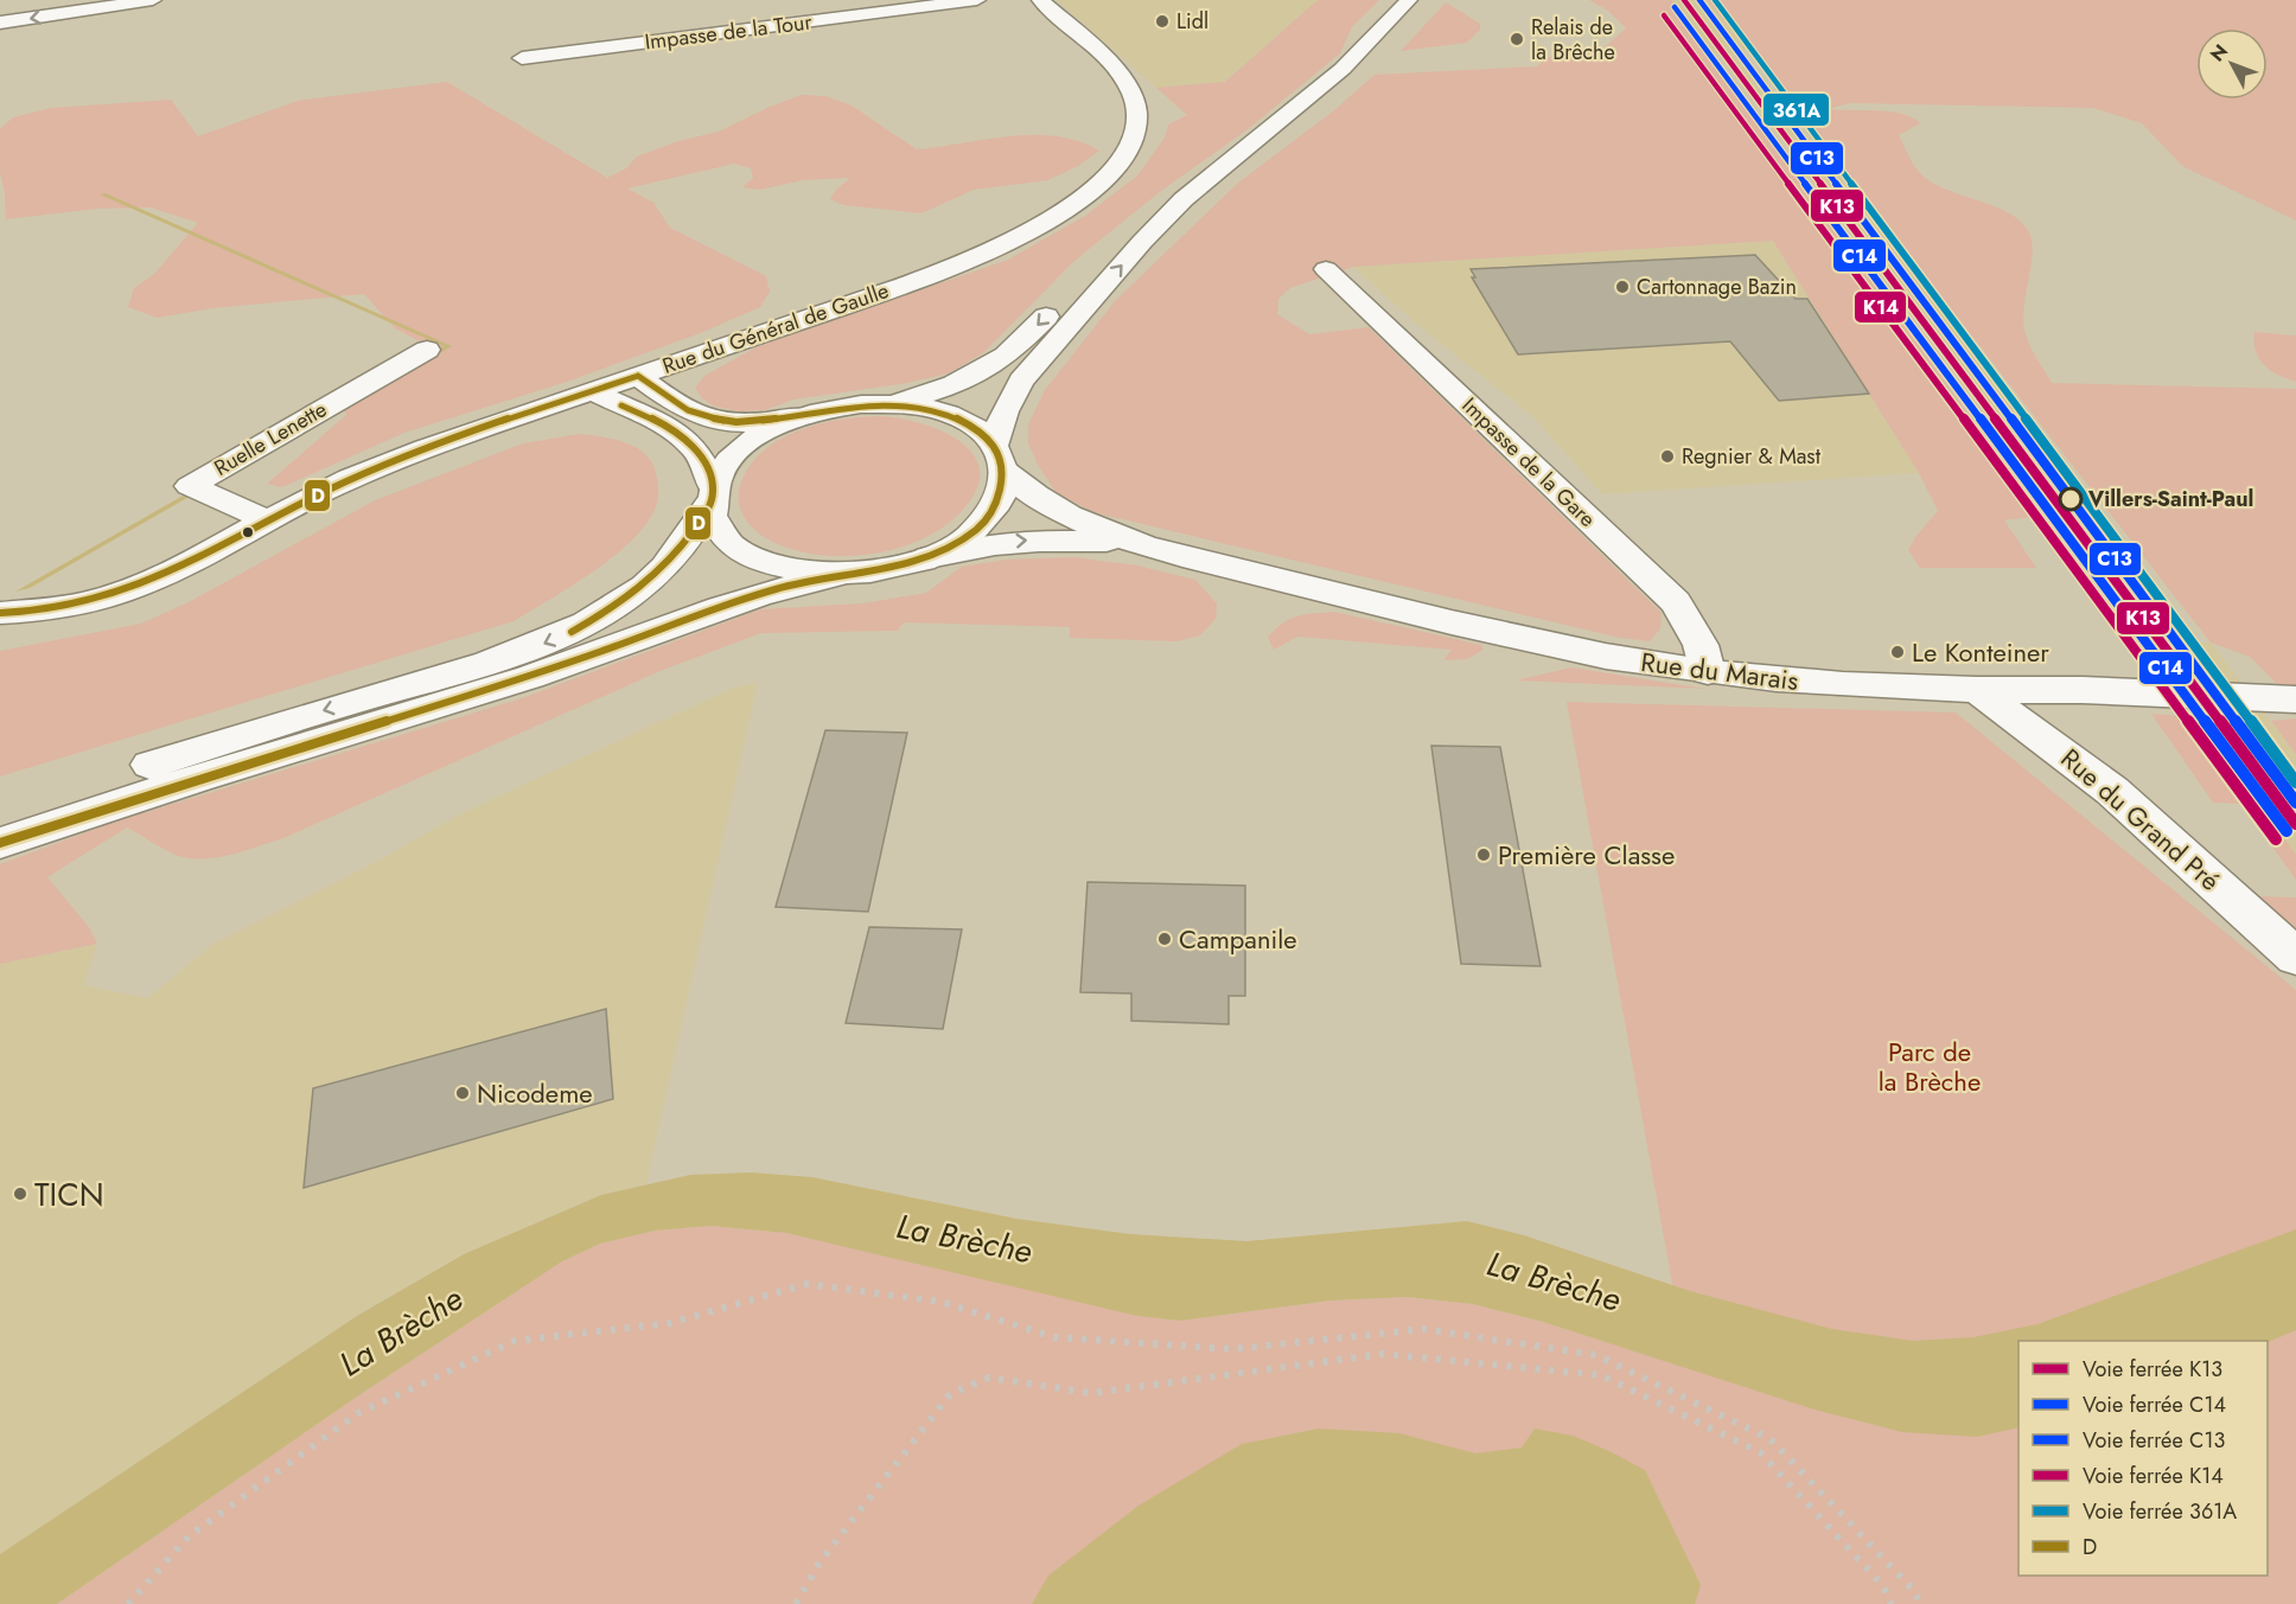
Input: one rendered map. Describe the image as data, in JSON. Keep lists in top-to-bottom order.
{
  "streets": {
    "street": [
      "Impasse de la Tour",
      "Rue du Général de Gaulle",
      "Ruelle Lenette",
      "Impasse de la Gare",
      "Rue du Marais",
      "Rue du Grand Pré"
    ]
  },
  "crossings": [
    ["Rue du Général de Gaulle", "Ruelle Lenette"],
    ["Impasse de la Gare", "Rue du Marais"],
    ["Rue du Marais", "Rue du Grand Pré"]
  ],
  "water": ["La Brèche"],
  "parks": ["Parc de la Brèche"],
  "places": [
    "Lidl",
    "Relais de la Brêche",
    "Cartonnage Bazin",
    "Regnier & Mast",
    "Villers-Saint-Paul",
    "Le Konteiner",
    "Première Classe",
    "Campanile",
    "Nicodeme",
    "TICN"
  ],
  "lines": [
    "rail line K13",
    "rail line C13",
    "rail line 361A",
    "rail line C14",
    "rail line K14",
    "transit line D"
  ],
  "legend": [
    "Voie ferrée K13",
    "Voie ferrée C14",
    "Voie ferrée C13",
    "Voie ferrée K14",
    "Voie ferrée 361A",
    "D"
  ],
  "north": "top left"
}
